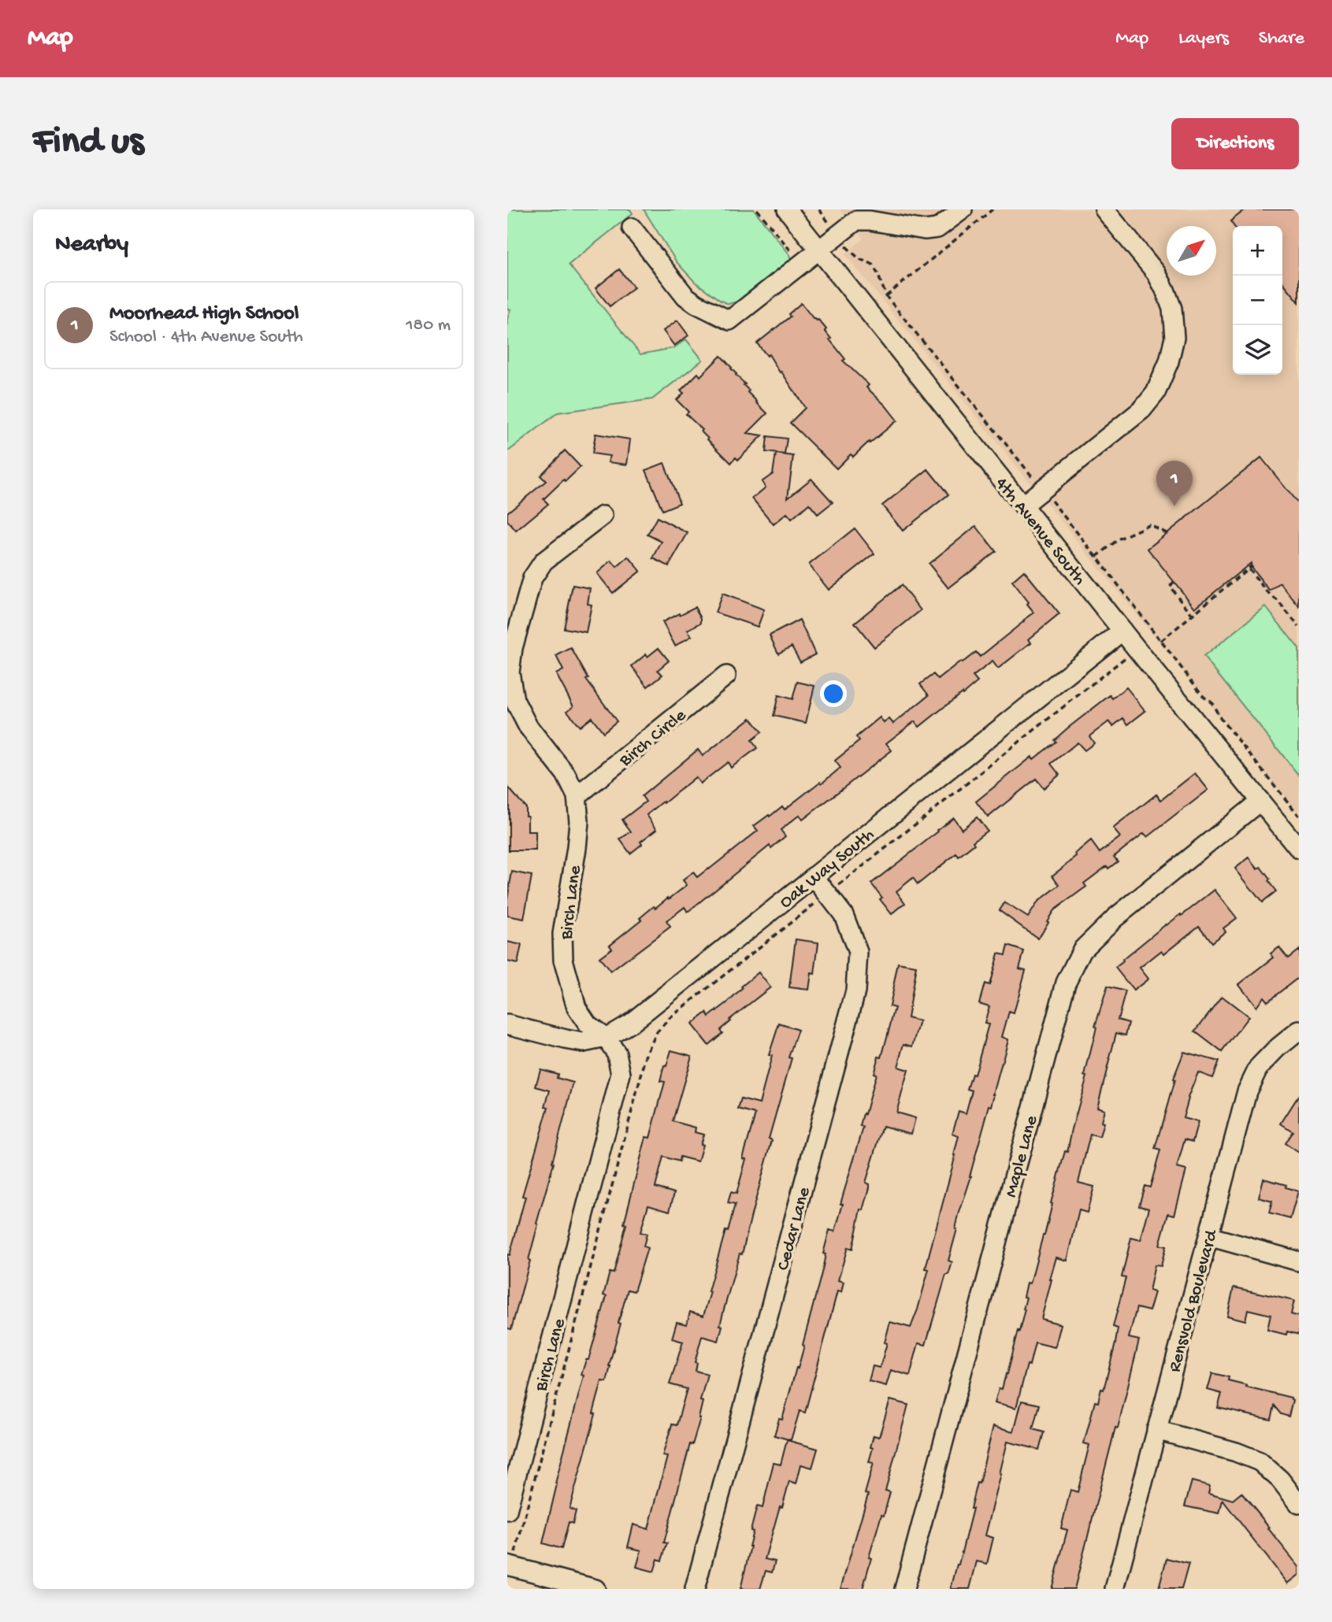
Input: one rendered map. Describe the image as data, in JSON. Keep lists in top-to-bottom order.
{
  "streets": {
    "street": [
      "4th Avenue South",
      "Birch Circle",
      "Oak Way South",
      "Birch Lane",
      "Maple Lane",
      "Cedar Lane",
      "Rensvold Boulevard"
    ]
  },
  "crossings": [
    ["4th Avenue South", "Oak Way South"],
    ["4th Avenue South", "Maple Lane"],
    ["Birch Circle", "Birch Lane"],
    ["Oak Way South", "Birch Lane"],
    ["Oak Way South", "Cedar Lane"]
  ],
  "north": "top right",
  "page": {
    "header": "Map",
    "nav": ["Map", "Layers", "Share"],
    "buttons": "Directions",
    "title": "Find us",
    "heading": "Nearby",
    "map_buttons": ["+", "−"],
    "list": [
      {
        "mark": "1",
        "name": "Moorhead High School",
        "note": "School · 4th Avenue South",
        "value": "180 m"
      }
    ],
    "pins": "1"
  }
}
